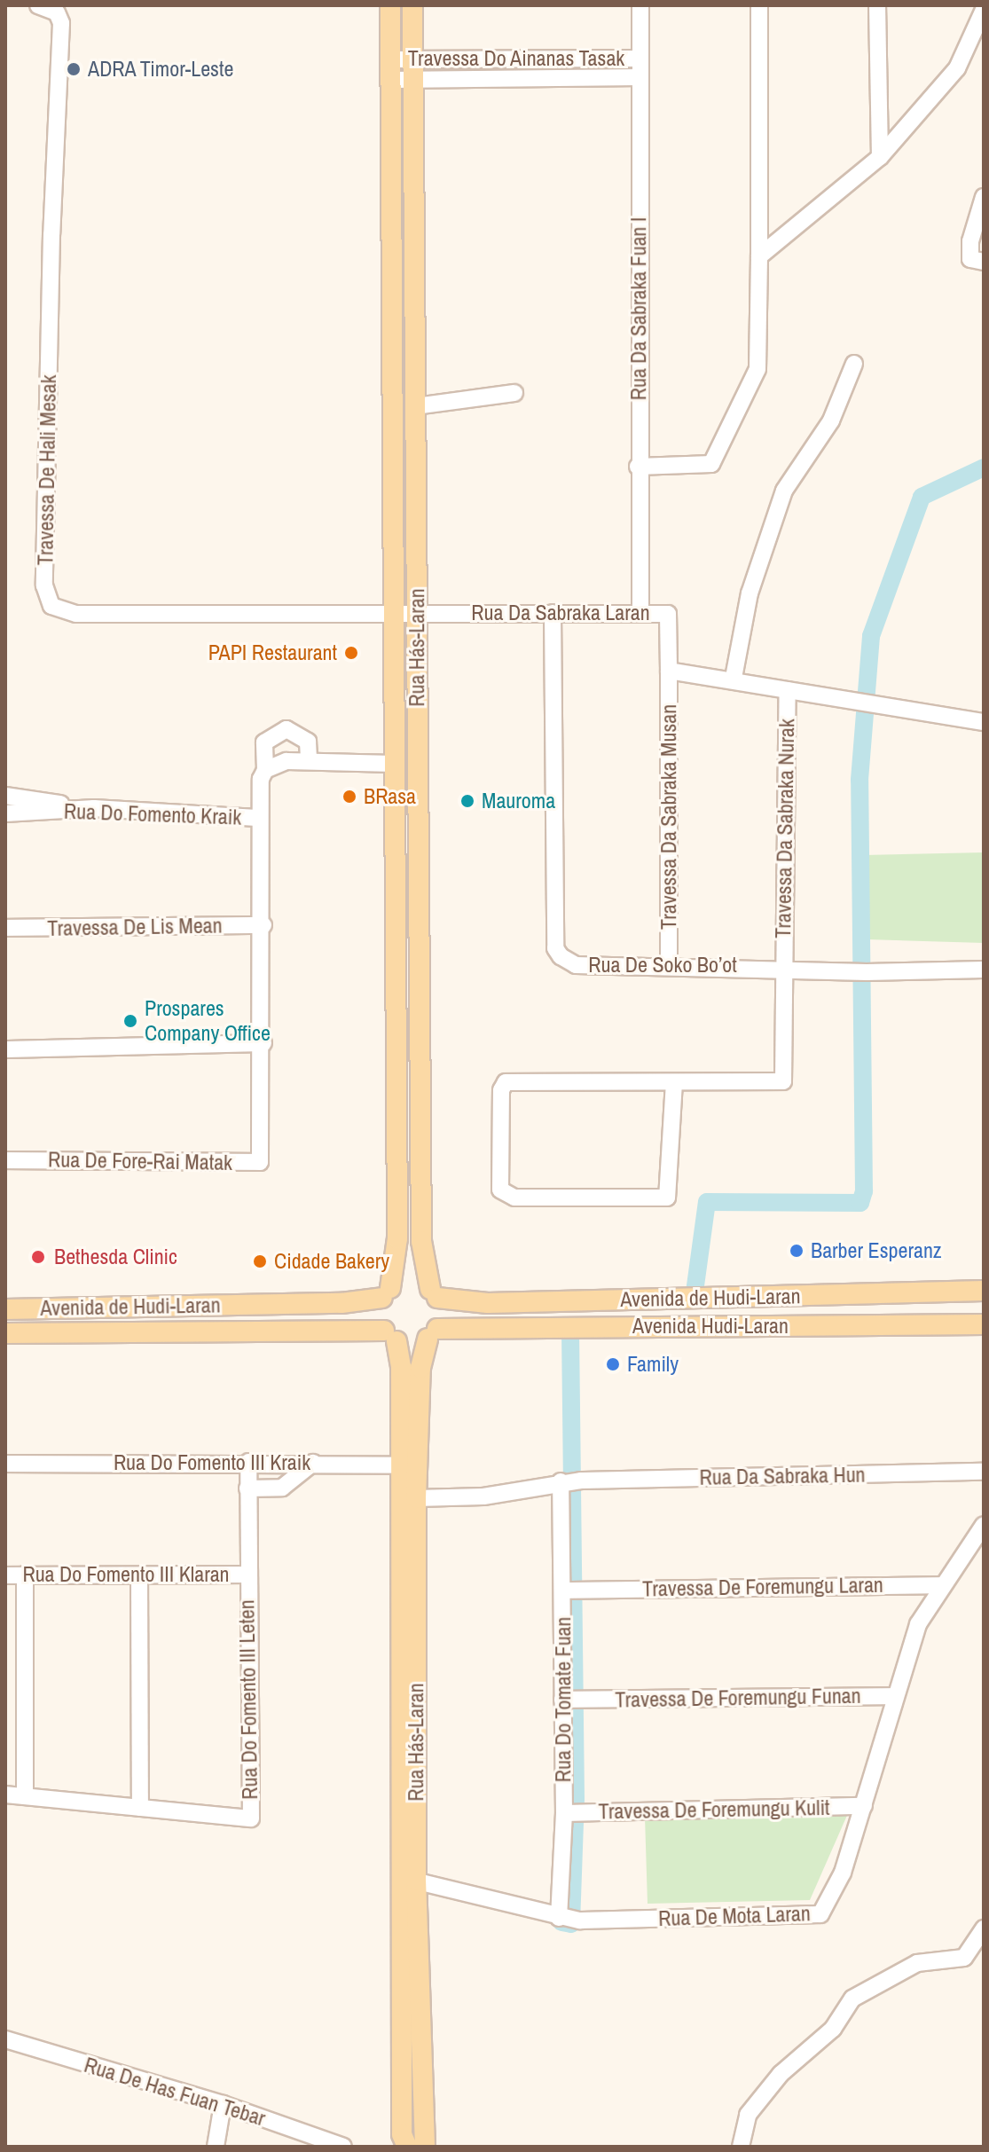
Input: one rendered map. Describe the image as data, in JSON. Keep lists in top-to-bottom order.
{
  "streets": {
    "main road": ["Rua Hás-Laran", "Avenida de Hudi-Laran", "Avenida Hudi-Laran"],
    "street": [
      "Travessa Do Ainanas Tasak",
      "Rua Da Sabraka Fuan I",
      "Travessa De Hali Mesak",
      "Rua Da Sabraka Laran",
      "Rua Do Fomento Kraik",
      "Travessa Da Sabraka Musan",
      "Travessa Da Sabraka Nurak",
      "Travessa De Lis Mean",
      "Rua De Soko Bo’ot",
      "Rua De Fore-Rai Matak",
      "Rua Do Fomento III Kraik",
      "Rua Da Sabraka Hun",
      "Rua Do Fomento III Klaran",
      "Travessa De Foremungu Laran",
      "Travessa De Foremungu Funan",
      "Rua Do Fomento III Leten",
      "Rua Do Tomate Fuan",
      "Travessa De Foremungu Kulit",
      "Rua De Mota Laran",
      "Rua De Has Fuan Tebar"
    ]
  },
  "crossings": [
    ["Travessa Do Ainanas Tasak", "Rua Da Sabraka Fuan I"],
    ["Travessa Do Ainanas Tasak", "Rua Hás-Laran"],
    ["Rua Da Sabraka Fuan I", "Rua Da Sabraka Laran"],
    ["Travessa De Hali Mesak", "Rua Da Sabraka Laran"],
    ["Travessa De Hali Mesak", "Rua Hás-Laran"],
    ["Rua Da Sabraka Laran", "Rua Hás-Laran"],
    ["Rua Da Sabraka Laran", "Travessa Da Sabraka Musan"],
    ["Rua Da Sabraka Laran", "Rua De Soko Bo’ot"],
    ["Rua Hás-Laran", "Avenida de Hudi-Laran"],
    ["Rua Hás-Laran", "Avenida Hudi-Laran"],
    ["Rua Hás-Laran", "Rua Do Fomento III Kraik"],
    ["Rua Hás-Laran", "Rua De Mota Laran"],
    ["Rua Do Fomento Kraik", "Rua De Fore-Rai Matak"],
    ["Travessa Da Sabraka Musan", "Rua De Soko Bo’ot"],
    ["Travessa Da Sabraka Nurak", "Rua De Soko Bo’ot"],
    ["Travessa De Lis Mean", "Rua De Fore-Rai Matak"],
    ["Avenida de Hudi-Laran", "Avenida Hudi-Laran"],
    ["Rua Do Fomento III Kraik", "Rua Do Fomento III Leten"],
    ["Rua Da Sabraka Hun", "Rua Do Tomate Fuan"],
    ["Rua Do Fomento III Klaran", "Rua Do Fomento III Leten"],
    ["Travessa De Foremungu Laran", "Rua Do Tomate Fuan"],
    ["Travessa De Foremungu Laran", "Rua De Mota Laran"],
    ["Travessa De Foremungu Funan", "Rua Do Tomate Fuan"],
    ["Travessa De Foremungu Funan", "Rua De Mota Laran"],
    ["Rua Do Tomate Fuan", "Travessa De Foremungu Kulit"],
    ["Rua Do Tomate Fuan", "Rua De Mota Laran"],
    ["Travessa De Foremungu Kulit", "Rua De Mota Laran"]
  ],
  "places": [
    "ADRA Timor-Leste",
    "PAPI Restaurant",
    "BRasa",
    "Mauroma",
    "Prospares Company Office",
    "Barber Esperanz",
    "Bethesda Clinic",
    "Cidade Bakery",
    "Family"
  ]
}
